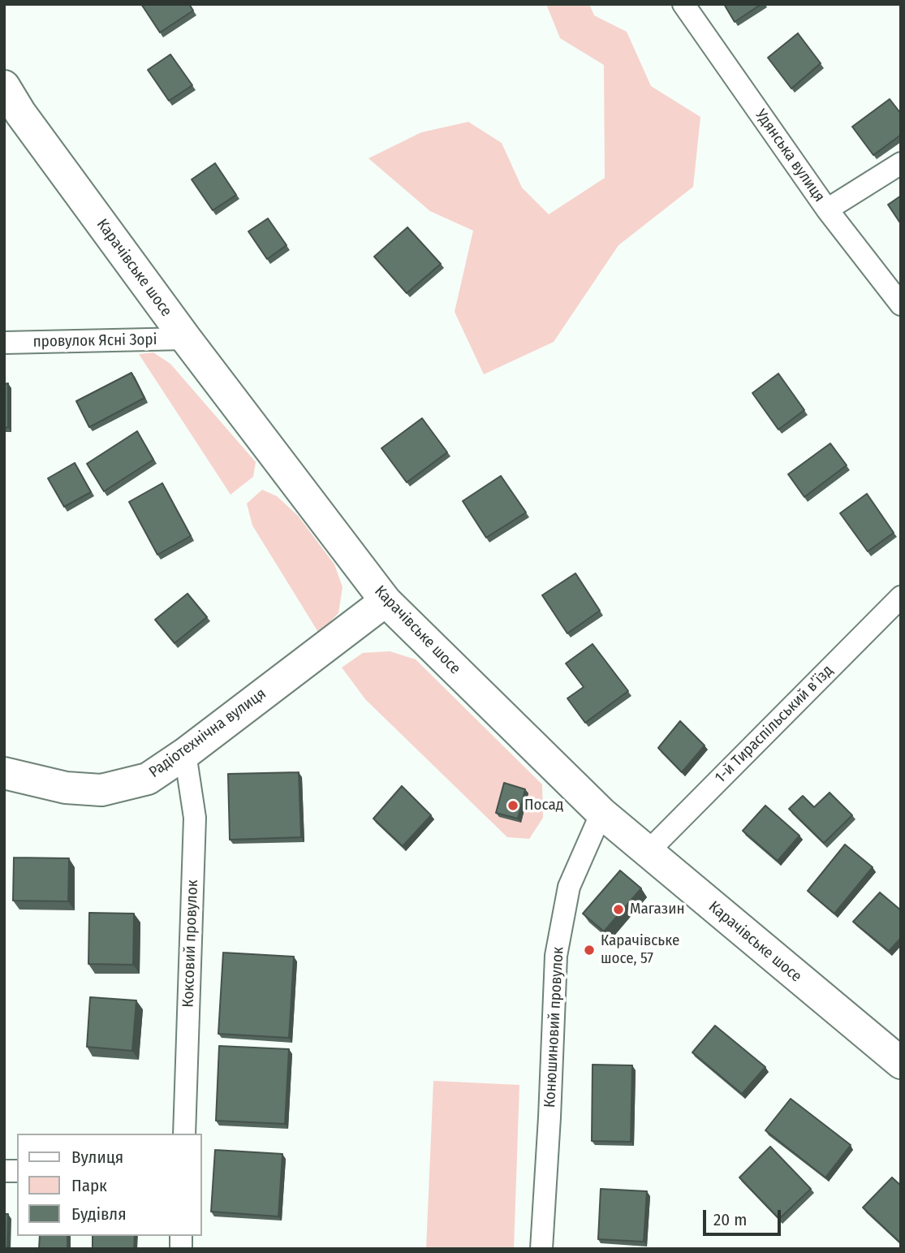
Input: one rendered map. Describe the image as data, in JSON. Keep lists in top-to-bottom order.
{
  "streets": {
    "main road": ["Карачівське шосе", "Радіотехнічна вулиця"],
    "street": [
      "Удянська вулиця",
      "провулок Ясні Зорі",
      "1-й Тираспільський в’їзд",
      "Коксовий провулок",
      "Конюшиновий провулок"
    ]
  },
  "crossings": [
    ["Карачівське шосе", "провулок Ясні Зорі"],
    ["Карачівське шосе", "1-й Тираспільський в’їзд"],
    ["Карачівське шосе", "Радіотехнічна вулиця"],
    ["Карачівське шосе", "Конюшиновий провулок"],
    ["Радіотехнічна вулиця", "Коксовий провулок"]
  ],
  "places": ["Посад", "Магазин", "Карачівське шосе, 57"],
  "legend": ["Вулиця", "Парк", "Будівля"],
  "scale_bar": "20 m"
}
